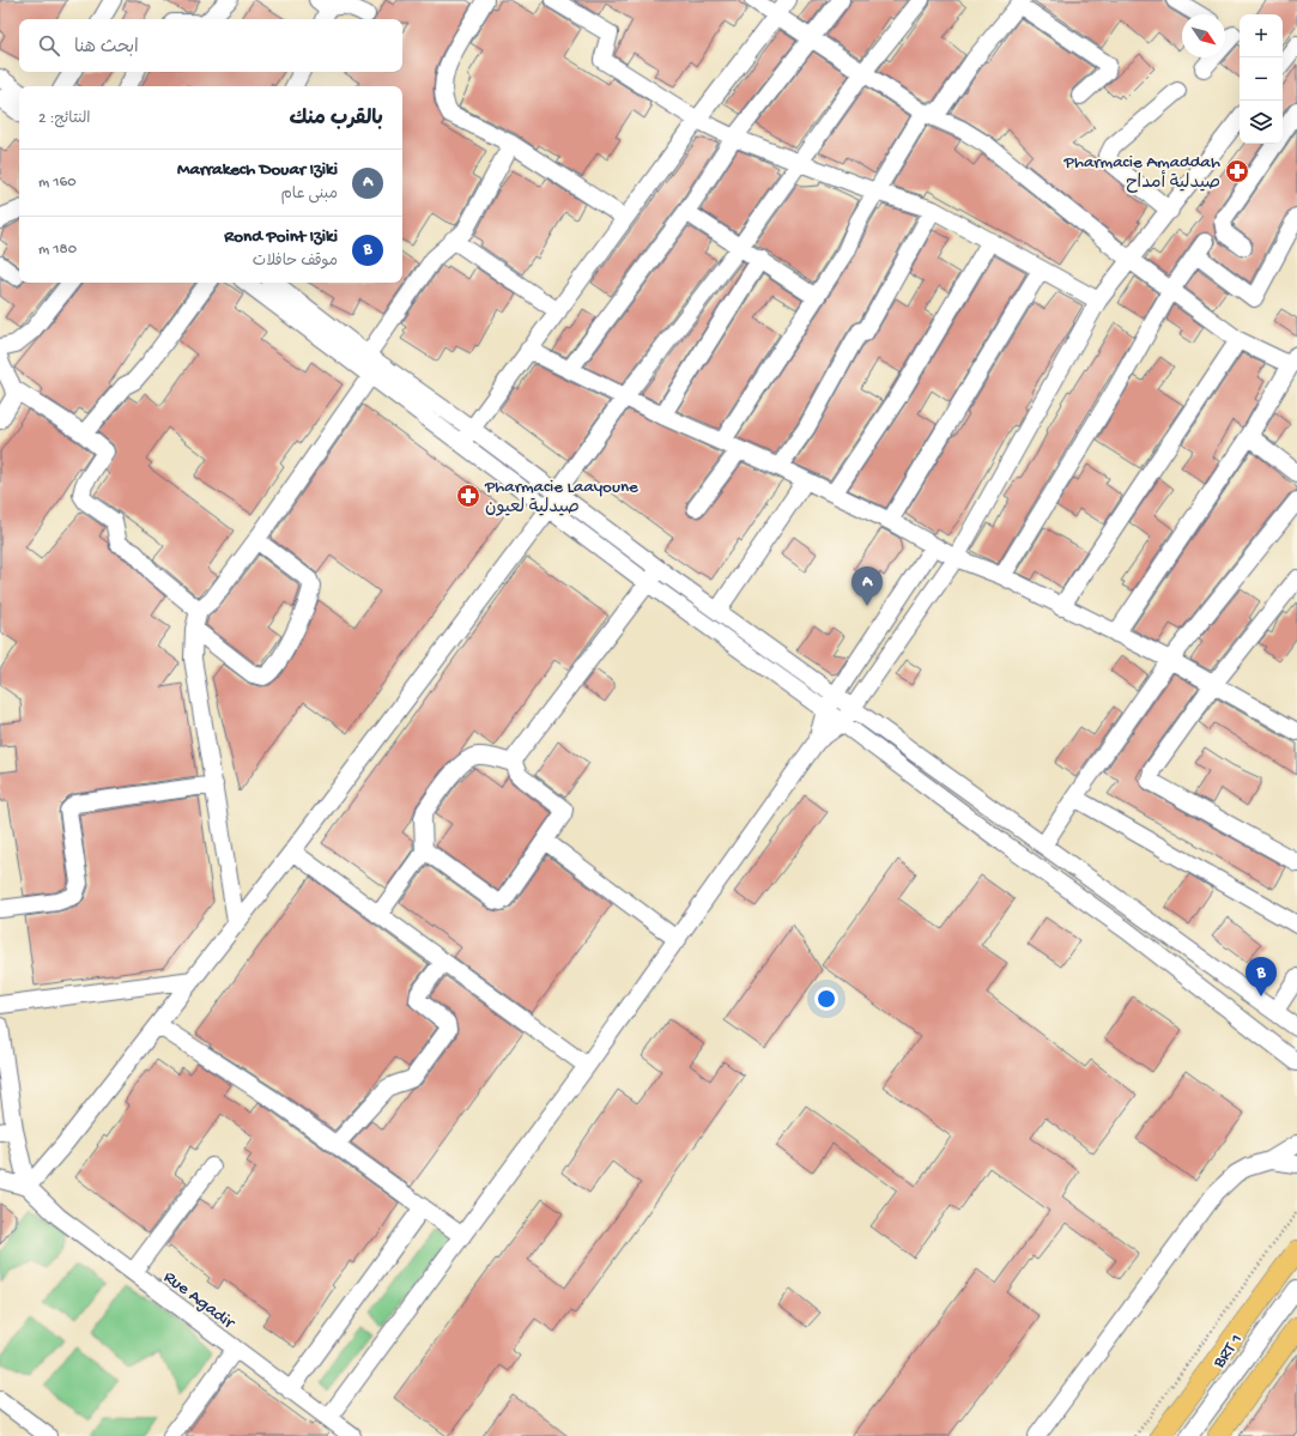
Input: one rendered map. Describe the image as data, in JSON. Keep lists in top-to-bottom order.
{
  "streets": {
    "street": ["Rue Agadir", "BRT 1"]
  },
  "places": {
    "pharmacy": ["Pharmacie Amaddah صيدلية أمداح", "Pharmacie Laayoune صيدلية لعيون"]
  },
  "north": "bottom right",
  "page": {
    "map_buttons": ["+", "−"],
    "search": "ابحث هنا",
    "heading": ["بالقرب منك", "النتائج: 2"],
    "list": [
      {
        "mark": "A",
        "name": "Marrakech Douar Iziki",
        "note": "مبنى عام",
        "value": "160 m"
      },
      {
        "mark": "B",
        "name": "Rond Point Iziki",
        "note": "موقف حافلات",
        "value": "180 m"
      }
    ],
    "pins": ["A", "B"]
  }
}
